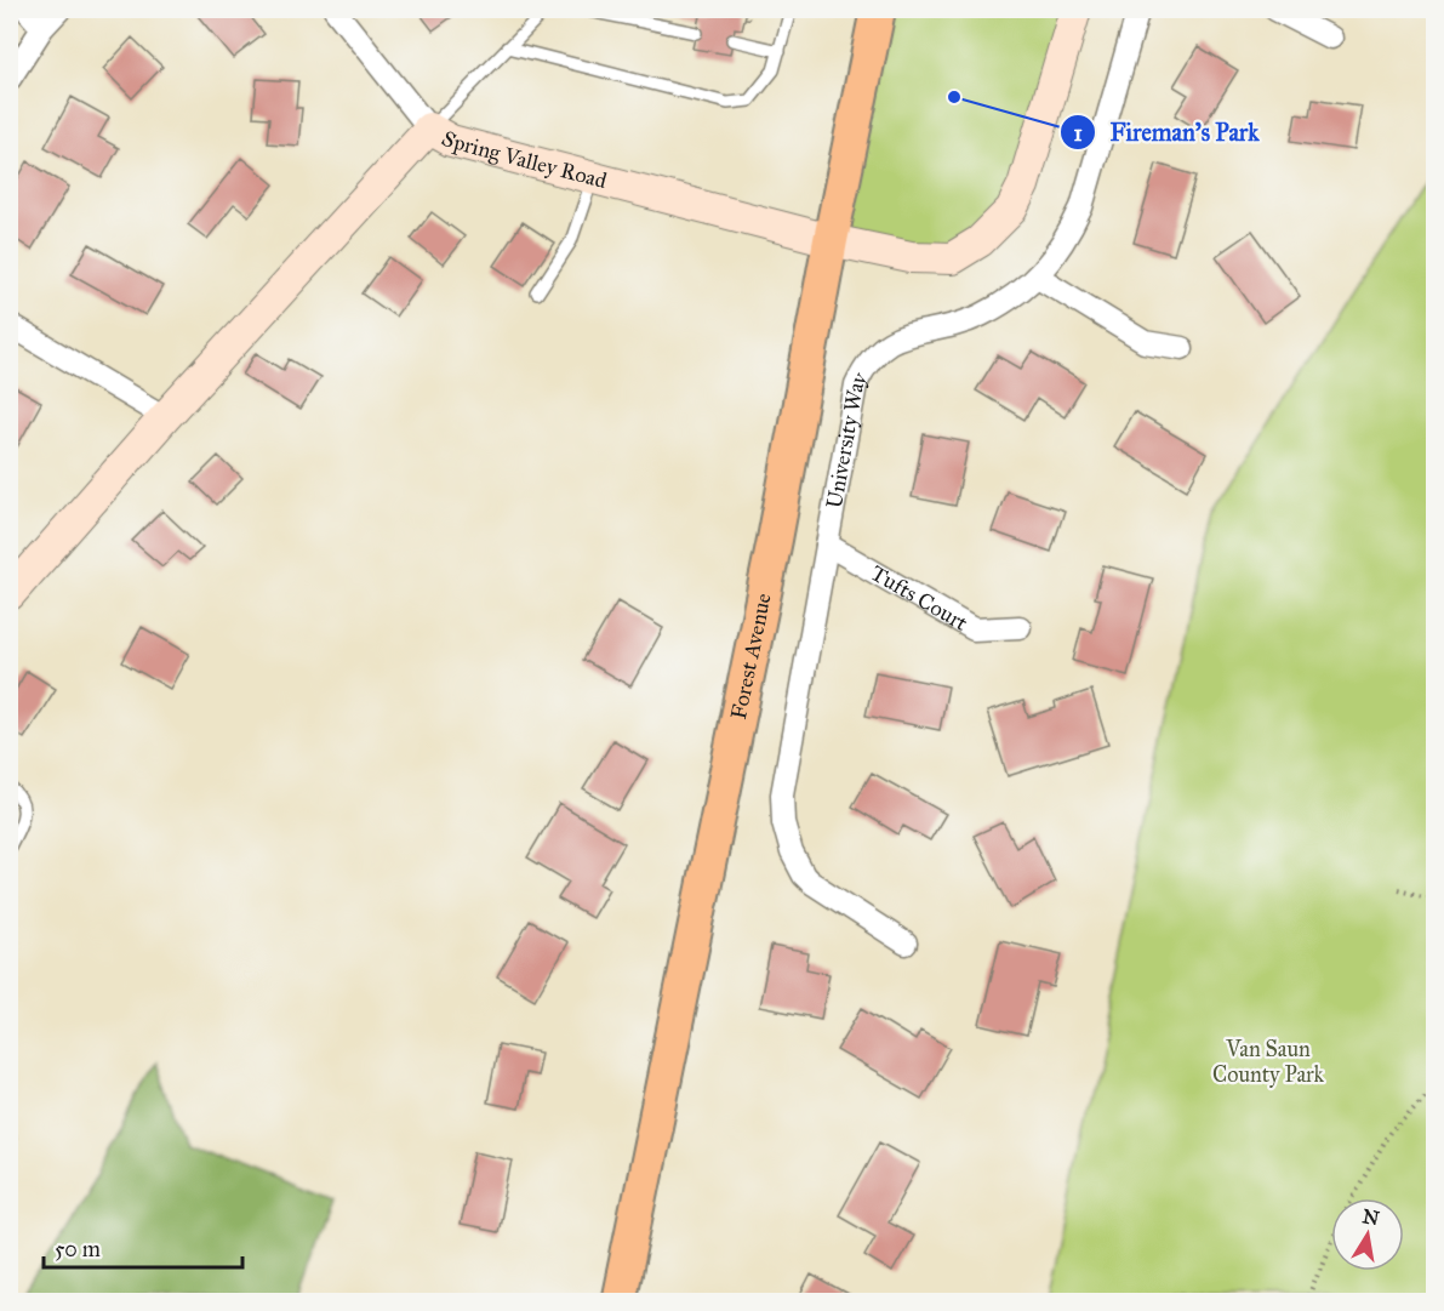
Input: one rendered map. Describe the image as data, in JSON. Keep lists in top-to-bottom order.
{
  "streets": {
    "main road": ["Forest Avenue"],
    "street": ["Spring Valley Road", "University Way", "Tufts Court"]
  },
  "crossings": [
    ["Spring Valley Road", "Forest Avenue"],
    ["University Way", "Tufts Court"]
  ],
  "parks": ["Van Saun County Park"],
  "places": ["Fireman's Park"],
  "scale_bar": "50 m",
  "north": "top"
}
